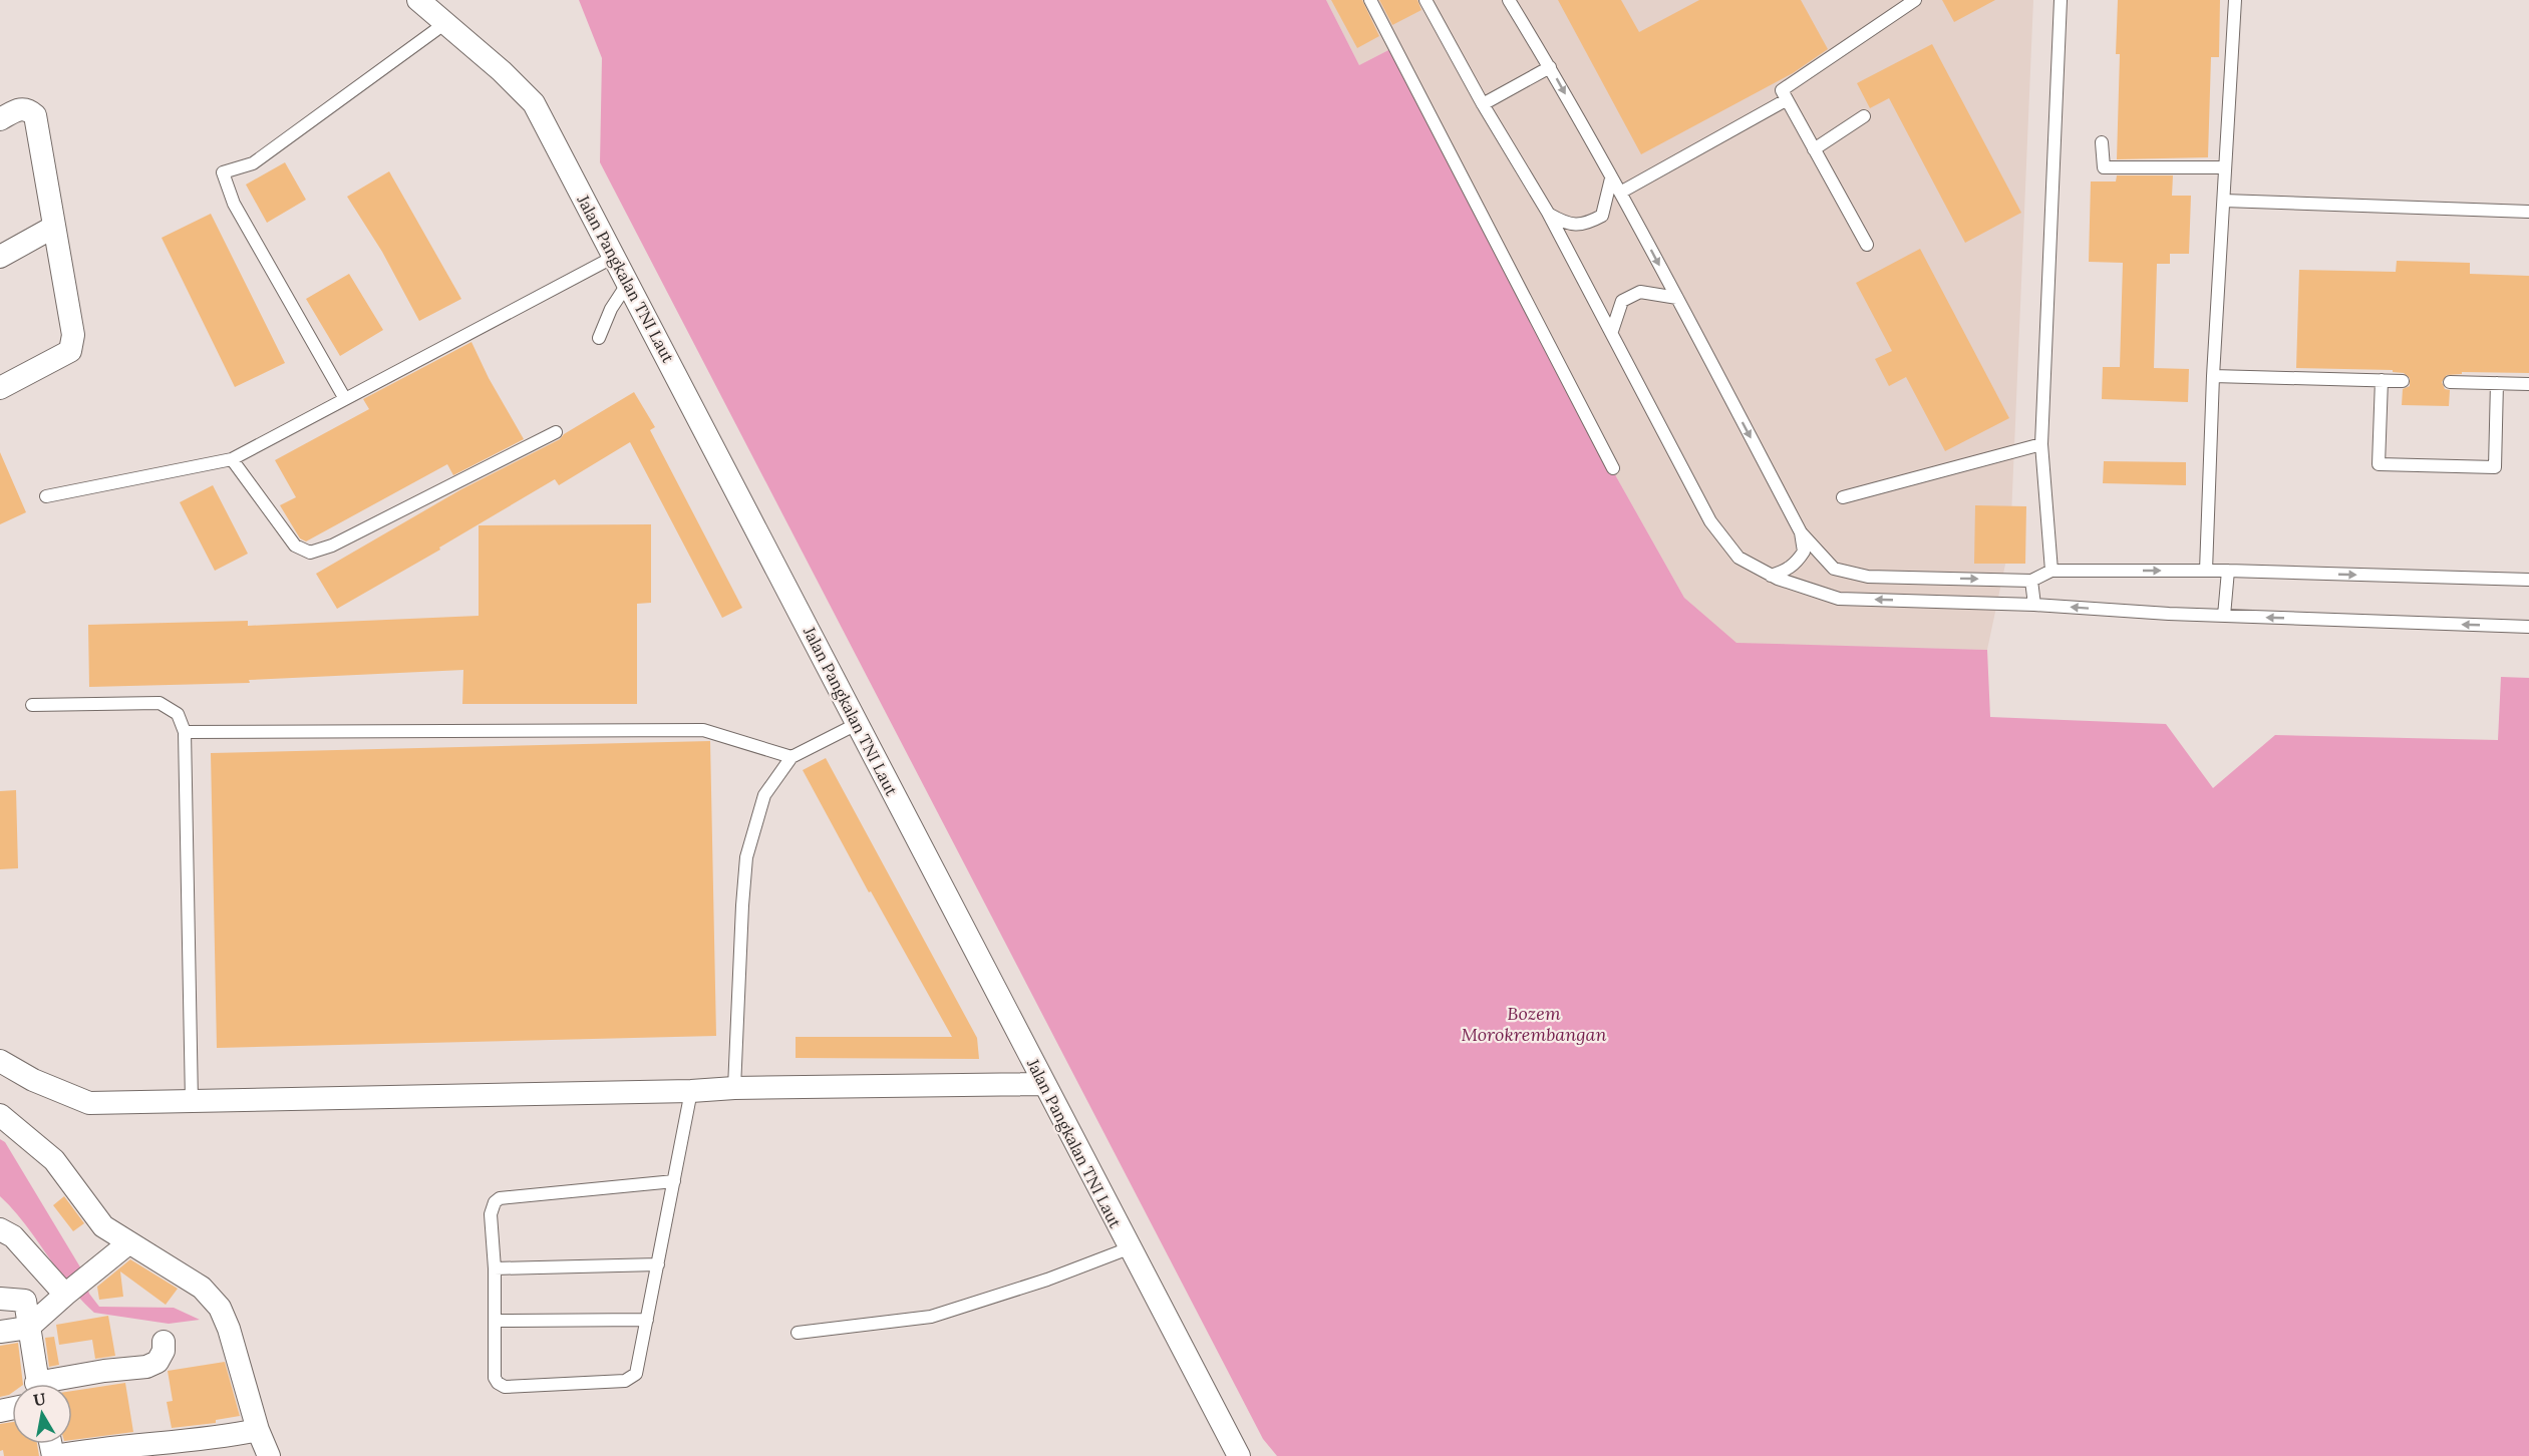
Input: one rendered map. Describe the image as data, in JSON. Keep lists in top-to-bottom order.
{
  "streets": {
    "street": ["Jalan Pangkalan TNI Laut"]
  },
  "water": ["Bozem Morokrembangan"],
  "north": "top"
}
